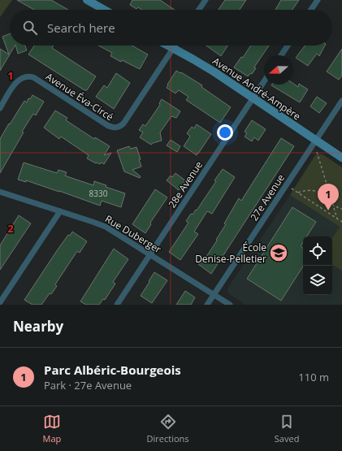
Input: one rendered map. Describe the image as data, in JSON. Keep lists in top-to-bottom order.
{
  "streets": {
    "street": [
      "Avenue André-Ampère",
      "Avenue Éva-Circé",
      "28e Avenue",
      "27e Avenue",
      "Rue Duberger"
    ]
  },
  "crossings": [
    ["Avenue André-Ampère", "Avenue Éva-Circé"],
    ["Avenue André-Ampère", "28e Avenue"],
    ["Avenue André-Ampère", "27e Avenue"],
    ["28e Avenue", "Rue Duberger"],
    ["27e Avenue", "Rue Duberger"]
  ],
  "places": {
    "school or university": ["École Denise-Pelletier"]
  },
  "house_numbers": ["8330"],
  "north": "left",
  "page": {
    "search": "Search here",
    "pins": "1",
    "heading": "Nearby",
    "list": [
      {
        "mark": "1",
        "name": "Parc Albéric-Bourgeois",
        "note": "Park · 27e Avenue",
        "value": "110 m"
      }
    ],
    "nav": ["Map", "Directions", "Saved"]
  },
  "grid": {
    "rows": ["1", "2"]
  }
}
